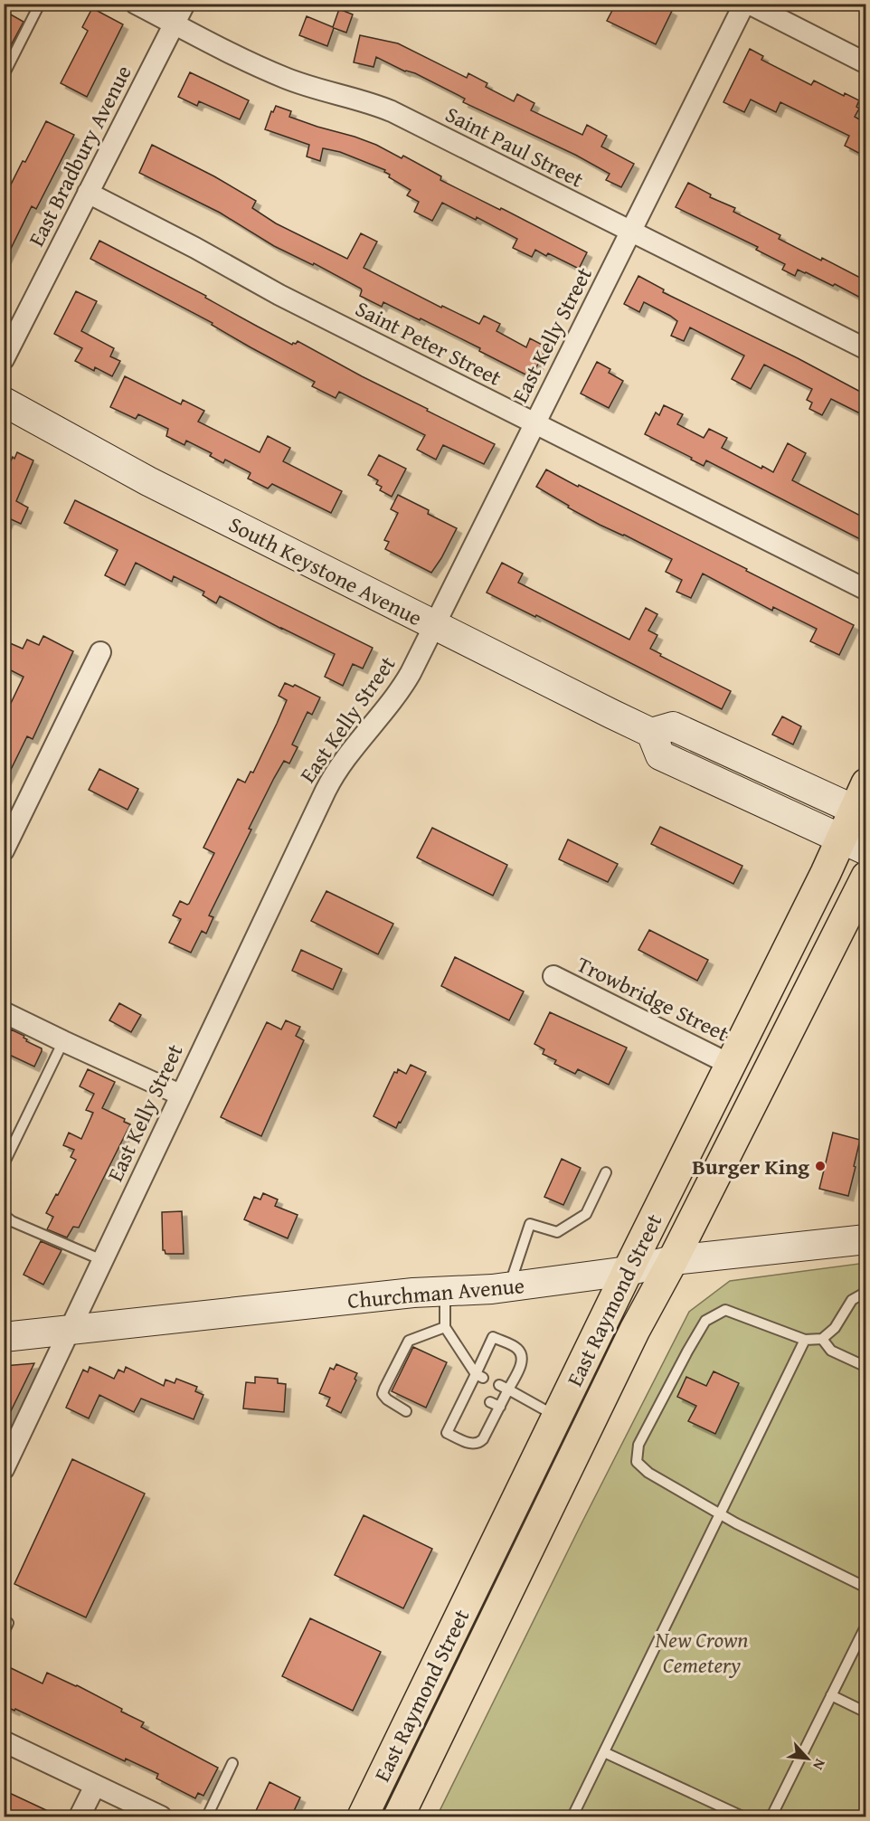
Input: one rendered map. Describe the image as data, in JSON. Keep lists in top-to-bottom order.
{
  "streets": {
    "main road": ["South Keystone Avenue", "Churchman Avenue", "East Raymond Street"],
    "street": [
      "Saint Paul Street",
      "East Bradbury Avenue",
      "East Kelly Street",
      "Saint Peter Street",
      "Trowbridge Street"
    ]
  },
  "crossings": [
    ["Saint Paul Street", "East Bradbury Avenue"],
    ["Saint Paul Street", "East Kelly Street"],
    ["East Bradbury Avenue", "Saint Peter Street"],
    ["East Kelly Street", "Saint Peter Street"],
    ["East Kelly Street", "South Keystone Avenue"],
    ["East Kelly Street", "Churchman Avenue"],
    ["Trowbridge Street", "East Raymond Street"],
    ["Churchman Avenue", "East Raymond Street"]
  ],
  "parks": ["New Crown Cemetery"],
  "places": ["Burger King"],
  "north": "bottom right"
}
